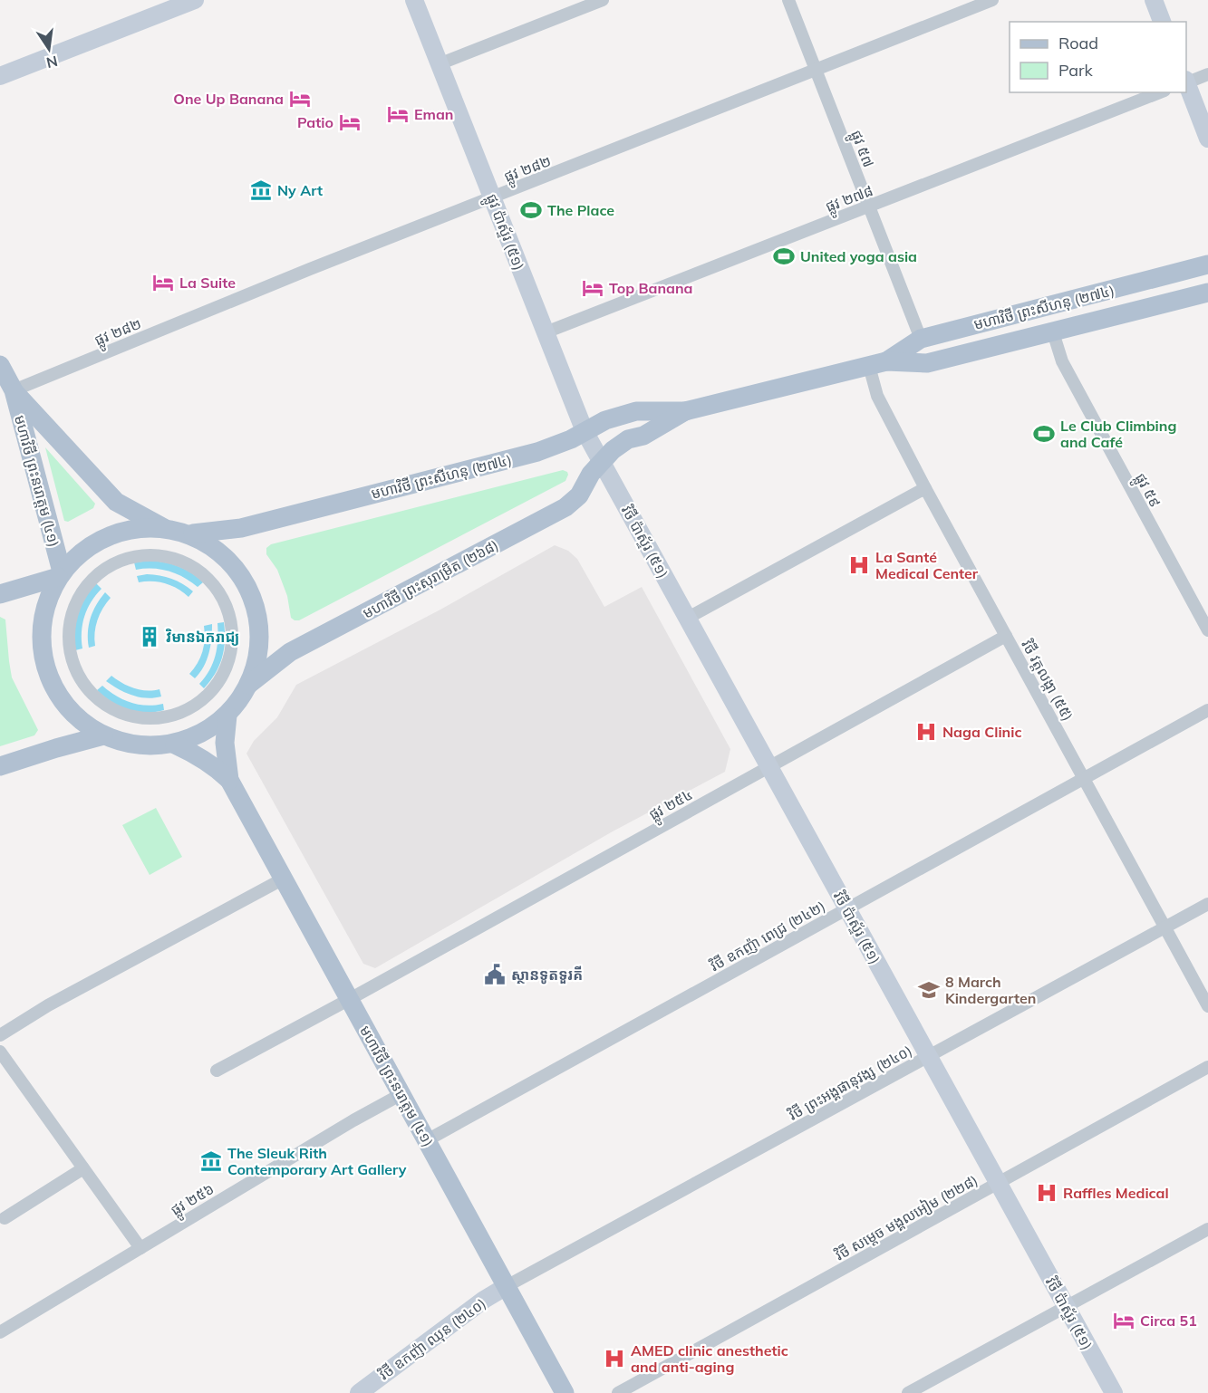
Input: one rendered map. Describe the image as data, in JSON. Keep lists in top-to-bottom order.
{
  "streets": {
    "main road": ["មហាវិថី ព្រះសីហនុ (២៧៤)", "មហាវិថី ព្រះនរោត្តម (៤១)", "មហាវិថី ព្រះសុរាម្រឹត (២៦៨)"],
    "street": [
      "ផ្លូវ ៥៧",
      "ផ្លូវ ២៨២",
      "ផ្លូវ ២៧៨",
      "ផ្លូវ ប៉ាស្ទ័រ (៥១)",
      "ផ្លូវ ៥៩",
      "វិថី ប៉ាស្ទ័រ (៥១)",
      "វិថី វត្តលង្កា (៥៥)",
      "ផ្លូវ ២៥៤",
      "វិថី ឧកញ៉ា ពេជ្រ (២៤២)",
      "វិថី ព្រះអង្គផានុវង្ស (២៤០)",
      "ផ្លូវ ២៥៦",
      "វិថី សម្តេច មង្គលអៀម (២២៨)",
      "វិថី ឧកញ៉ា ឈុន (២៤០)"
    ]
  },
  "crossings": [
    ["ផ្លូវ ៥៧", "ផ្លូវ ២៨២"],
    ["ផ្លូវ ៥៧", "ផ្លូវ ២៧៨"],
    ["ផ្លូវ ៥៧", "មហាវិថី ព្រះសីហនុ (២៧៤)"],
    ["ផ្លូវ ២៨២", "ផ្លូវ ប៉ាស្ទ័រ (៥១)"],
    ["ផ្លូវ ២៨២", "មហាវិថី ព្រះនរោត្តម (៤១)"],
    ["ផ្លូវ ២៧៨", "ផ្លូវ ប៉ាស្ទ័រ (៥១)"],
    ["ផ្លូវ ប៉ាស្ទ័រ (៥១)", "មហាវិថី ព្រះសីហនុ (២៧៤)"],
    ["ផ្លូវ ប៉ាស្ទ័រ (៥១)", "វិថី ប៉ាស្ទ័រ (៥១)"],
    ["ផ្លូវ ប៉ាស្ទ័រ (៥១)", "មហាវិថី ព្រះសុរាម្រឹត (២៦៨)"],
    ["មហាវិថី ព្រះសីហនុ (២៧៤)", "ផ្លូវ ៥៩"],
    ["មហាវិថី ព្រះសីហនុ (២៧៤)", "វិថី ប៉ាស្ទ័រ (៥១)"],
    ["មហាវិថី ព្រះសីហនុ (២៧៤)", "មហាវិថី ព្រះសុរាម្រឹត (២៦៨)"],
    ["មហាវិថី ព្រះសីហនុ (២៧៤)", "វិថី វត្តលង្កា (៥៥)"],
    ["មហាវិថី ព្រះនរោត្តម (៤១)", "ផ្លូវ ២៥៤"],
    ["មហាវិថី ព្រះនរោត្តម (៤១)", "វិថី ឧកញ៉ា ពេជ្រ (២៤២)"],
    ["មហាវិថី ព្រះនរោត្តម (៤១)", "វិថី ព្រះអង្គផានុវង្ស (២៤០)"],
    ["មហាវិថី ព្រះនរោត្តម (៤១)", "ផ្លូវ ២៥៦"],
    ["មហាវិថី ព្រះនរោត្តម (៤១)", "វិថី ឧកញ៉ា ឈុន (២៤០)"],
    ["វិថី ប៉ាស្ទ័រ (៥១)", "មហាវិថី ព្រះសុរាម្រឹត (២៦៨)"],
    ["វិថី ប៉ាស្ទ័រ (៥១)", "ផ្លូវ ២៥៤"],
    ["វិថី ប៉ាស្ទ័រ (៥១)", "វិថី ឧកញ៉ា ពេជ្រ (២៤២)"],
    ["វិថី ប៉ាស្ទ័រ (៥១)", "វិថី ព្រះអង្គផានុវង្ស (២៤០)"],
    ["វិថី ប៉ាស្ទ័រ (៥១)", "វិថី សម្តេច មង្គលអៀម (២២៨)"],
    ["វិថី វត្តលង្កា (៥៥)", "ផ្លូវ ២៥៤"],
    ["វិថី វត្តលង្កា (៥៥)", "វិថី ឧកញ៉ា ពេជ្រ (២៤២)"],
    ["វិថី វត្តលង្កា (៥៥)", "វិថី ព្រះអង្គផានុវង្ស (២៤០)"],
    ["វិថី ព្រះអង្គផានុវង្ស (២៤០)", "វិថី ឧកញ៉ា ឈុន (២៤០)"]
  ],
  "places": {
    "hotel": [
      "One Up Banana",
      "Eman",
      "Patio",
      "La Suite",
      "Top Banana",
      "Circa 51"
    ],
    "museum": ["Ny Art", "The Sleuk Rith Contemporary Art Gallery"],
    "sports": ["The Place", "United yoga asia", "Le Club Climbing and Café"],
    "hospital": [
      "La Santé Medical Center",
      "Naga Clinic",
      "Raffles Medical",
      "AMED clinic anesthetic and anti-aging"
    ],
    "building": ["វិមានឯករាជ្យ"],
    "public building": ["ស្ថានទូតទួរគី"],
    "school or university": ["8 March Kindergarten"]
  },
  "legend": ["Road", "Park"],
  "north": "bottom"
}
